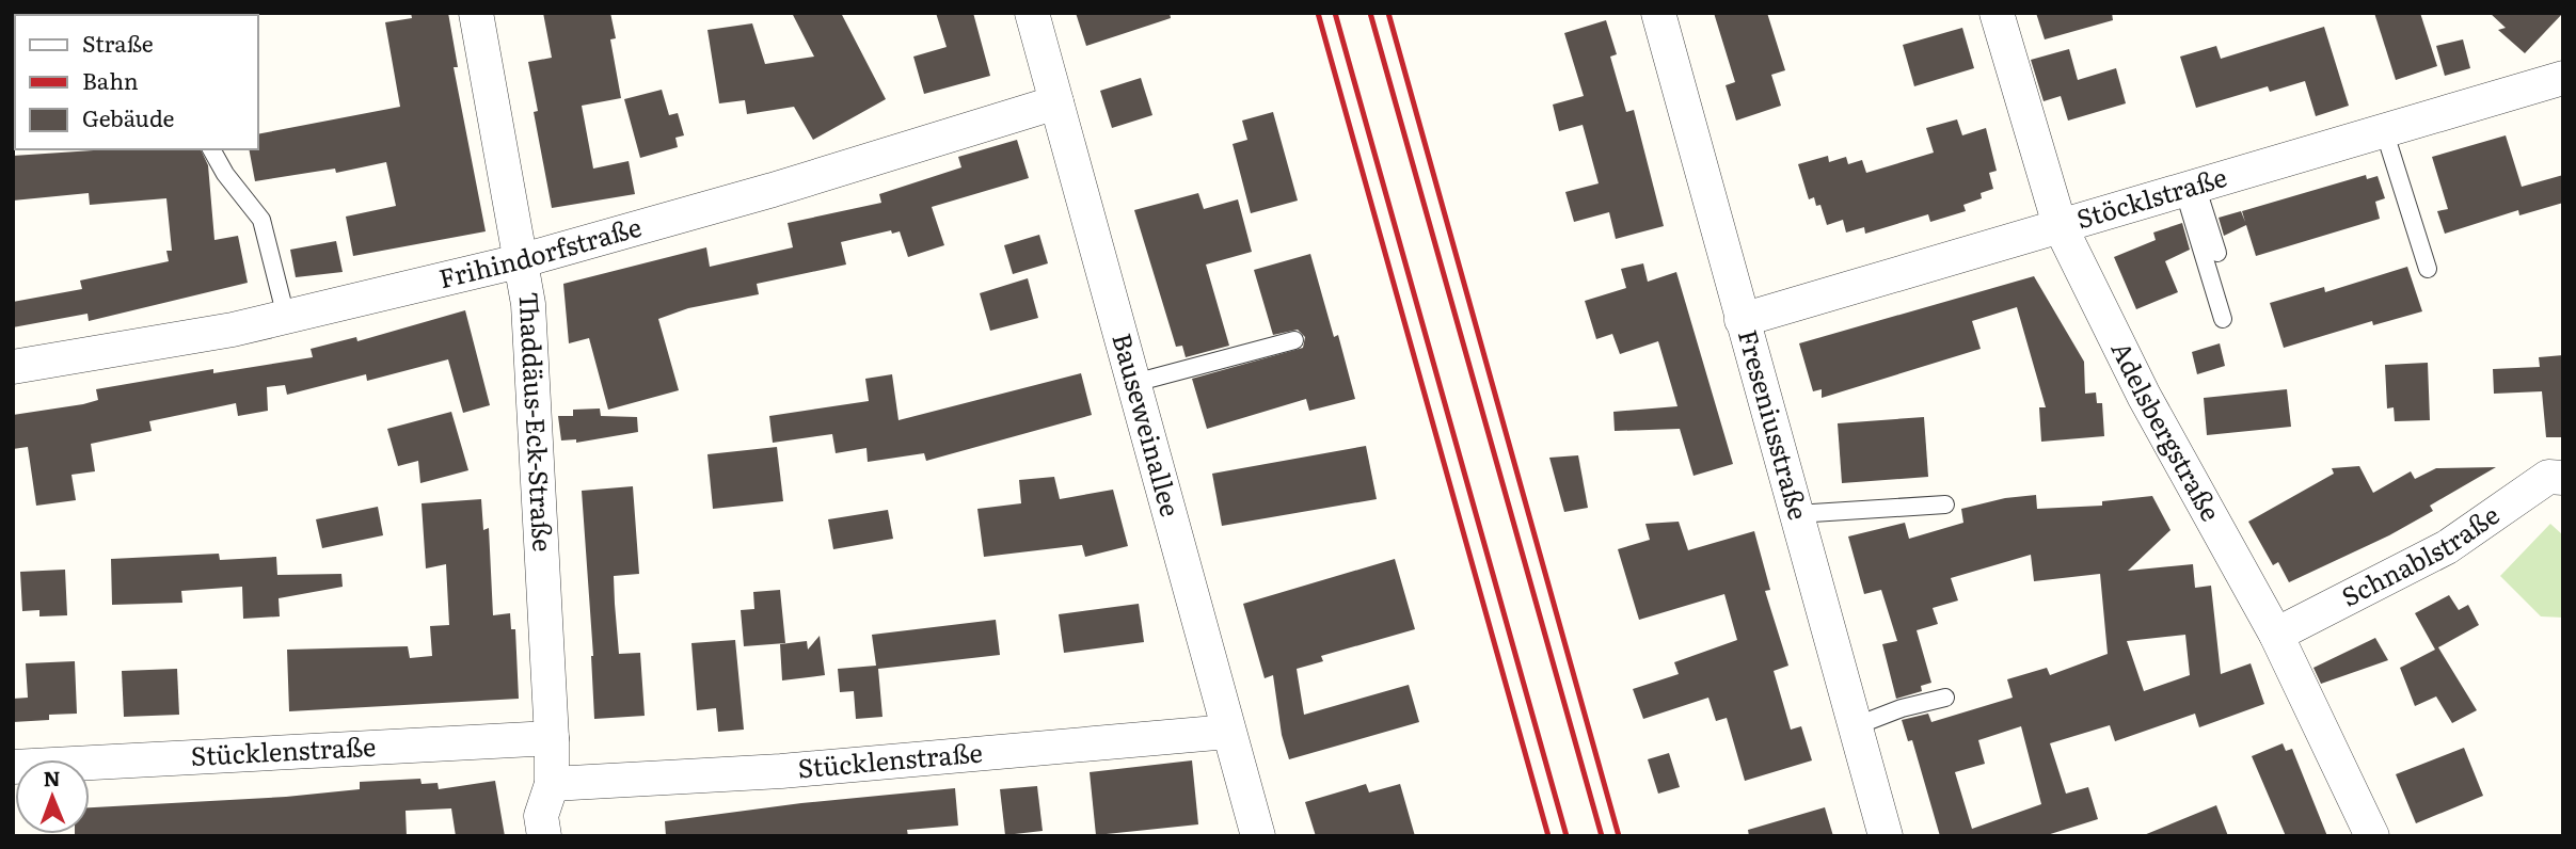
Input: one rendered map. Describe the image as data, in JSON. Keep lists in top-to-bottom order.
{
  "streets": {
    "street": [
      "Stöcklstraße",
      "Frihindorfstraße",
      "Thaddäus-Eck-Straße",
      "Bauseweinallee",
      "Freseniusstraße",
      "Adelsbergstraße",
      "Schnablstraße",
      "Stücklenstraße"
    ]
  },
  "crossings": [
    ["Stöcklstraße", "Freseniusstraße"],
    ["Stöcklstraße", "Adelsbergstraße"],
    ["Frihindorfstraße", "Thaddäus-Eck-Straße"],
    ["Frihindorfstraße", "Bauseweinallee"],
    ["Thaddäus-Eck-Straße", "Stücklenstraße"],
    ["Bauseweinallee", "Stücklenstraße"],
    ["Adelsbergstraße", "Schnablstraße"]
  ],
  "legend": ["Straße", "Bahn", "Gebäude"],
  "north": "top"
}
